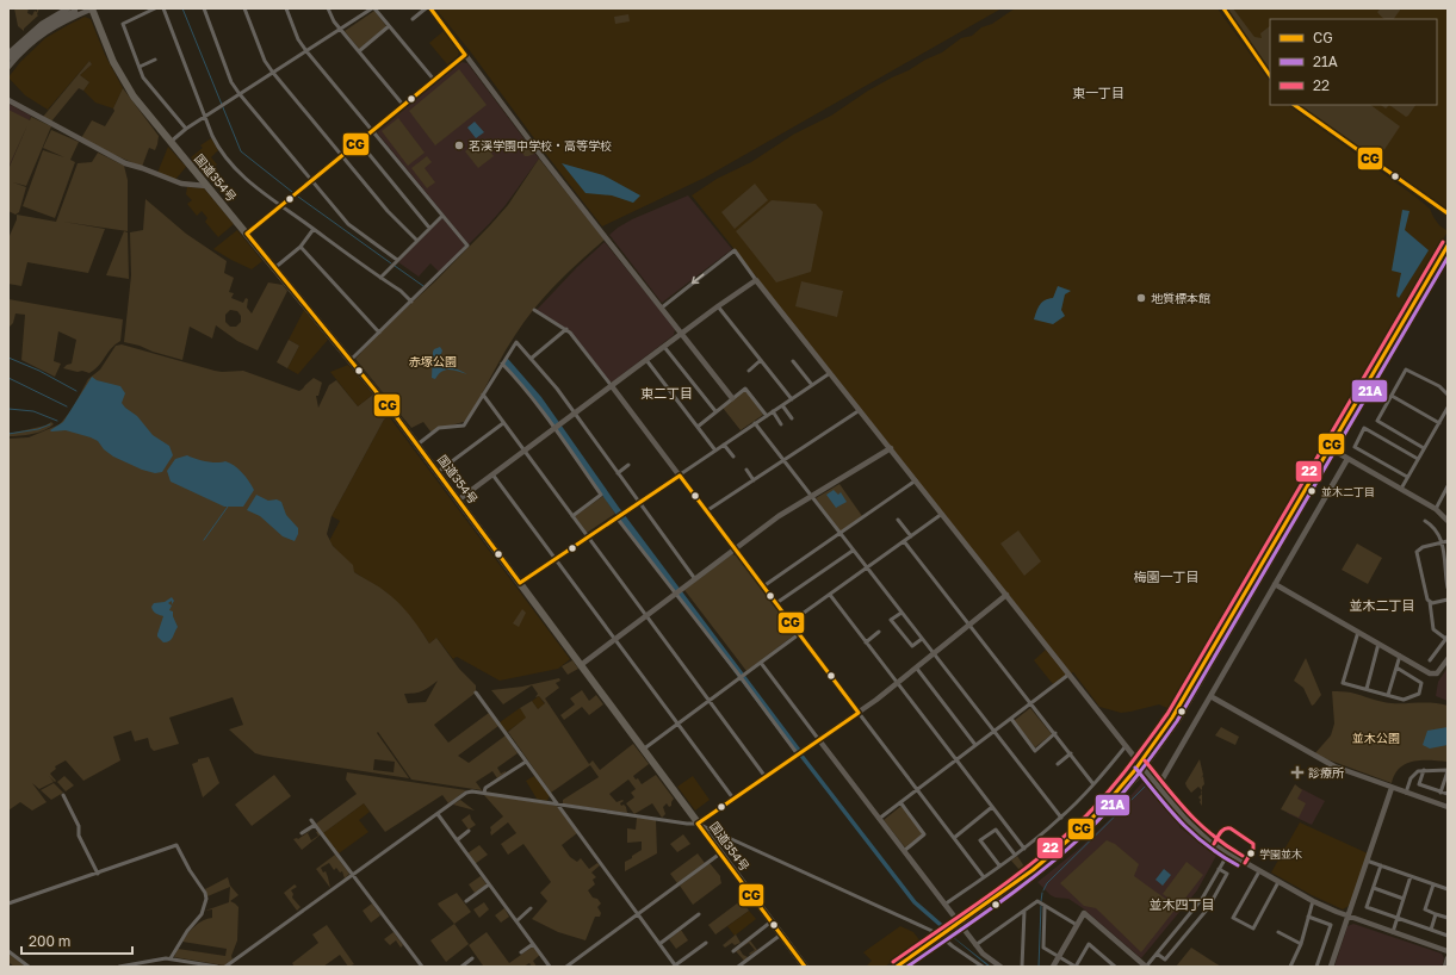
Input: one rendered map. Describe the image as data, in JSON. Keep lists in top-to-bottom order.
{
  "streets": {
    "highway": ["国道354号"]
  },
  "districts": [
    "東一丁目",
    "東二丁目",
    "梅園一丁目",
    "並木二丁目",
    "並木四丁目"
  ],
  "parks": ["赤塚公園", "並木公園"],
  "places": {
    "other": [
      "茗渓学園中学校・高等学校",
      "地質標本館",
      "並木二丁目",
      "学園並木"
    ],
    "health": ["診療所"]
  },
  "lines": ["transit line CG", "transit line 22", "transit line 21A"],
  "legend": ["CG", "21A", "22"],
  "scale_bar": "200 m"
}
